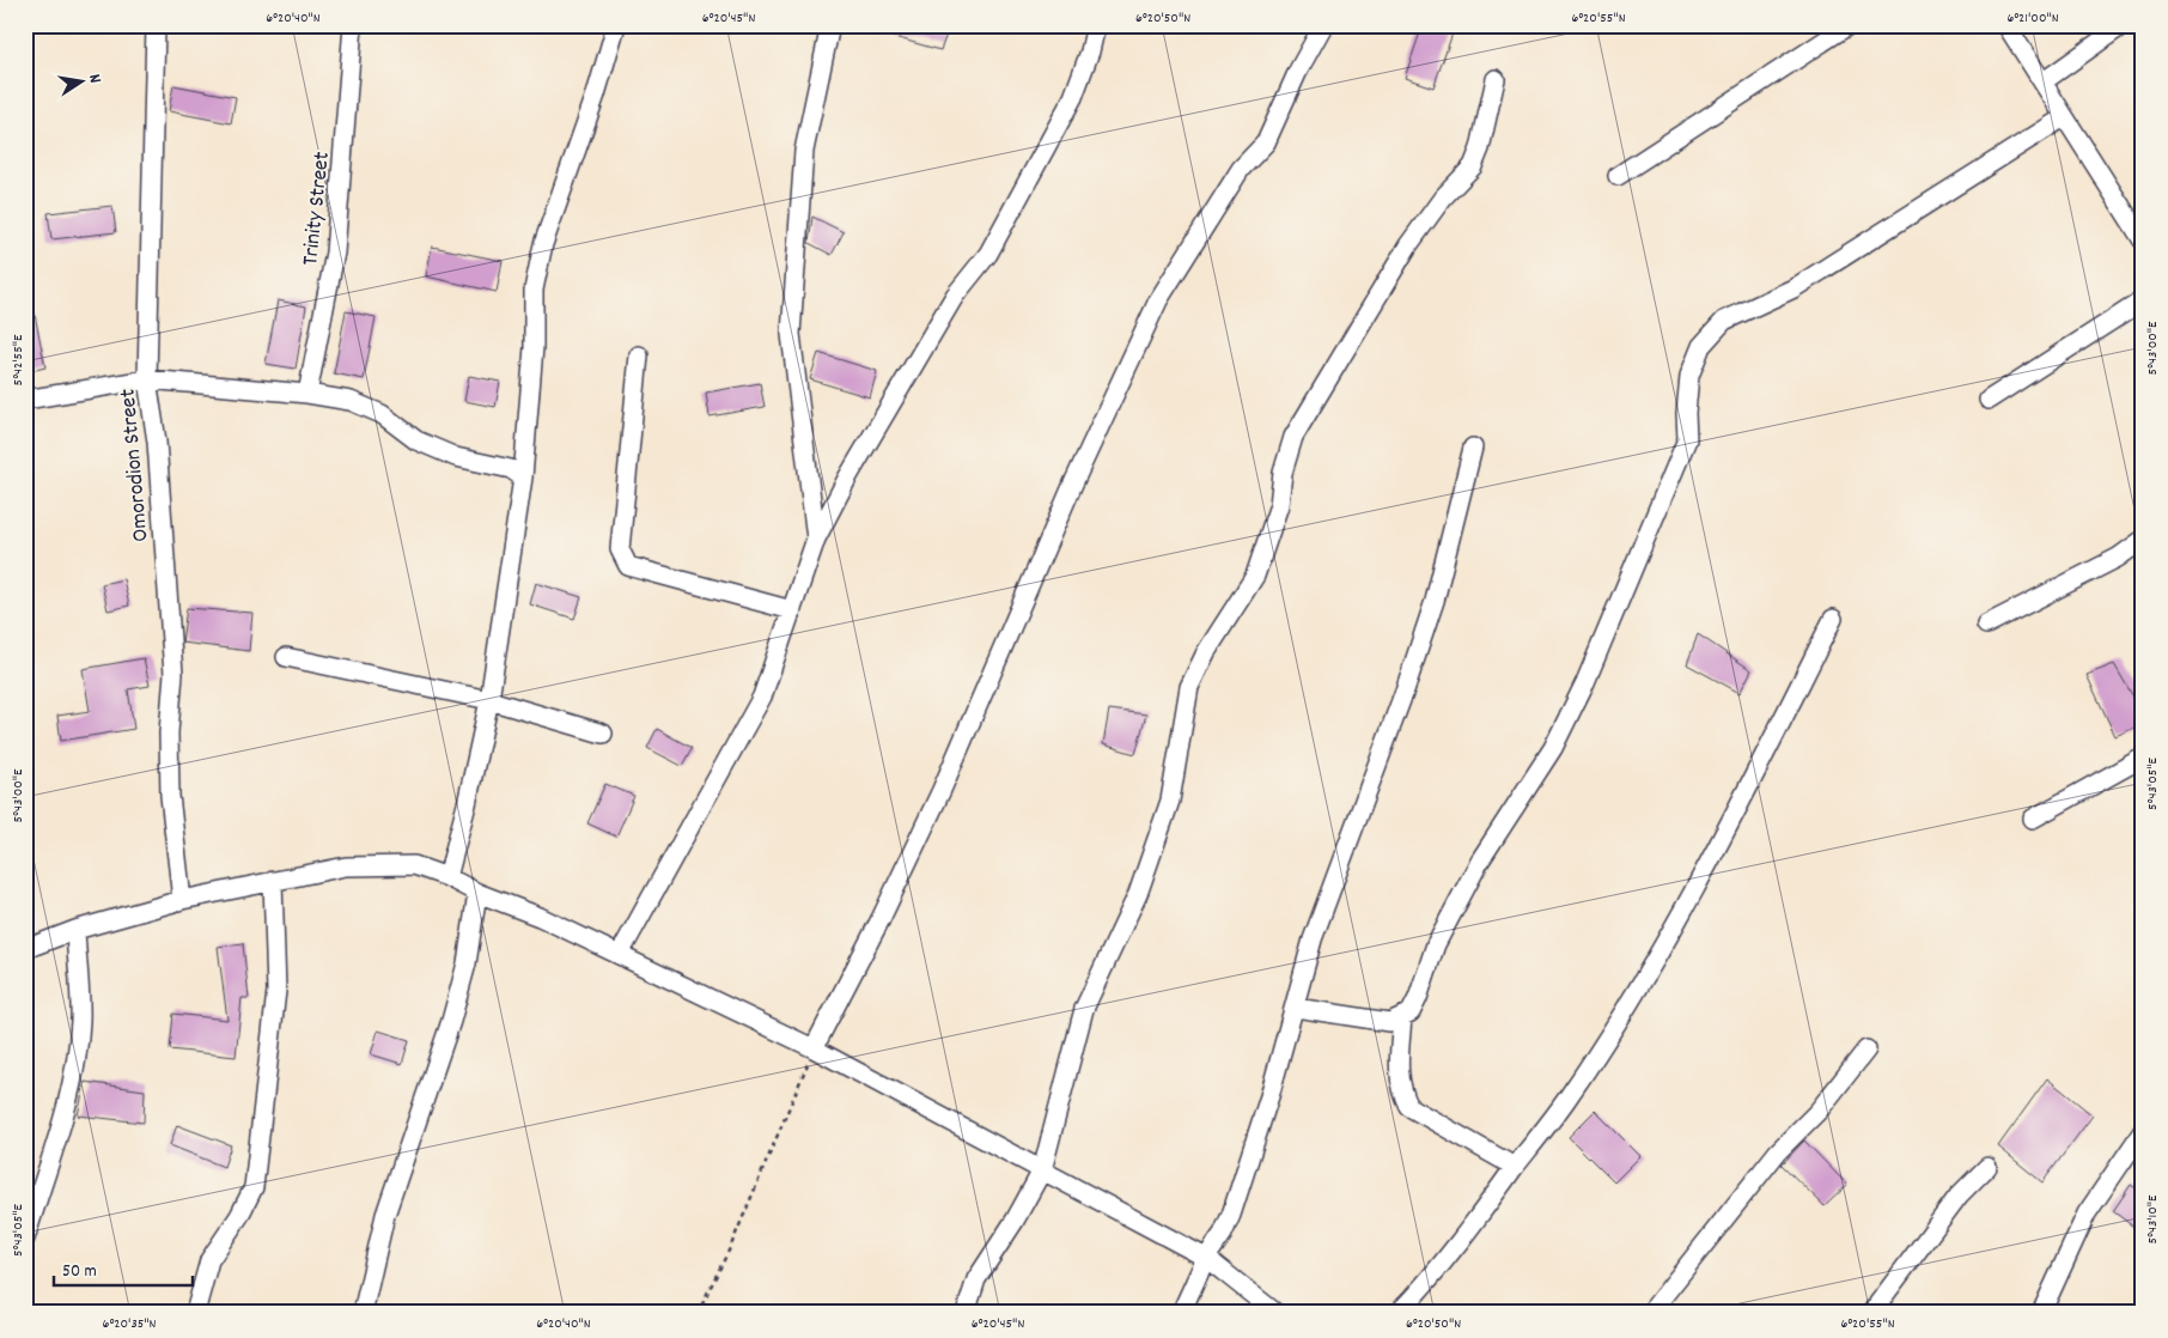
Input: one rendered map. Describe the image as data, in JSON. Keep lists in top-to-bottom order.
{
  "streets": {
    "street": ["Trinity Street", "Omorodion Street"]
  },
  "scale_bar": "50 m",
  "north": "right",
  "coordinates": [
    "6°20'40\"N",
    "6°20'45\"N",
    "6°20'50\"N",
    "6°20'55\"N",
    "6°21'00\"N",
    "5°43'00\"E",
    "5°42'55\"E",
    "5°43'05\"E",
    "5°43'10\"E",
    "6°20'35\"N"
  ]
}
